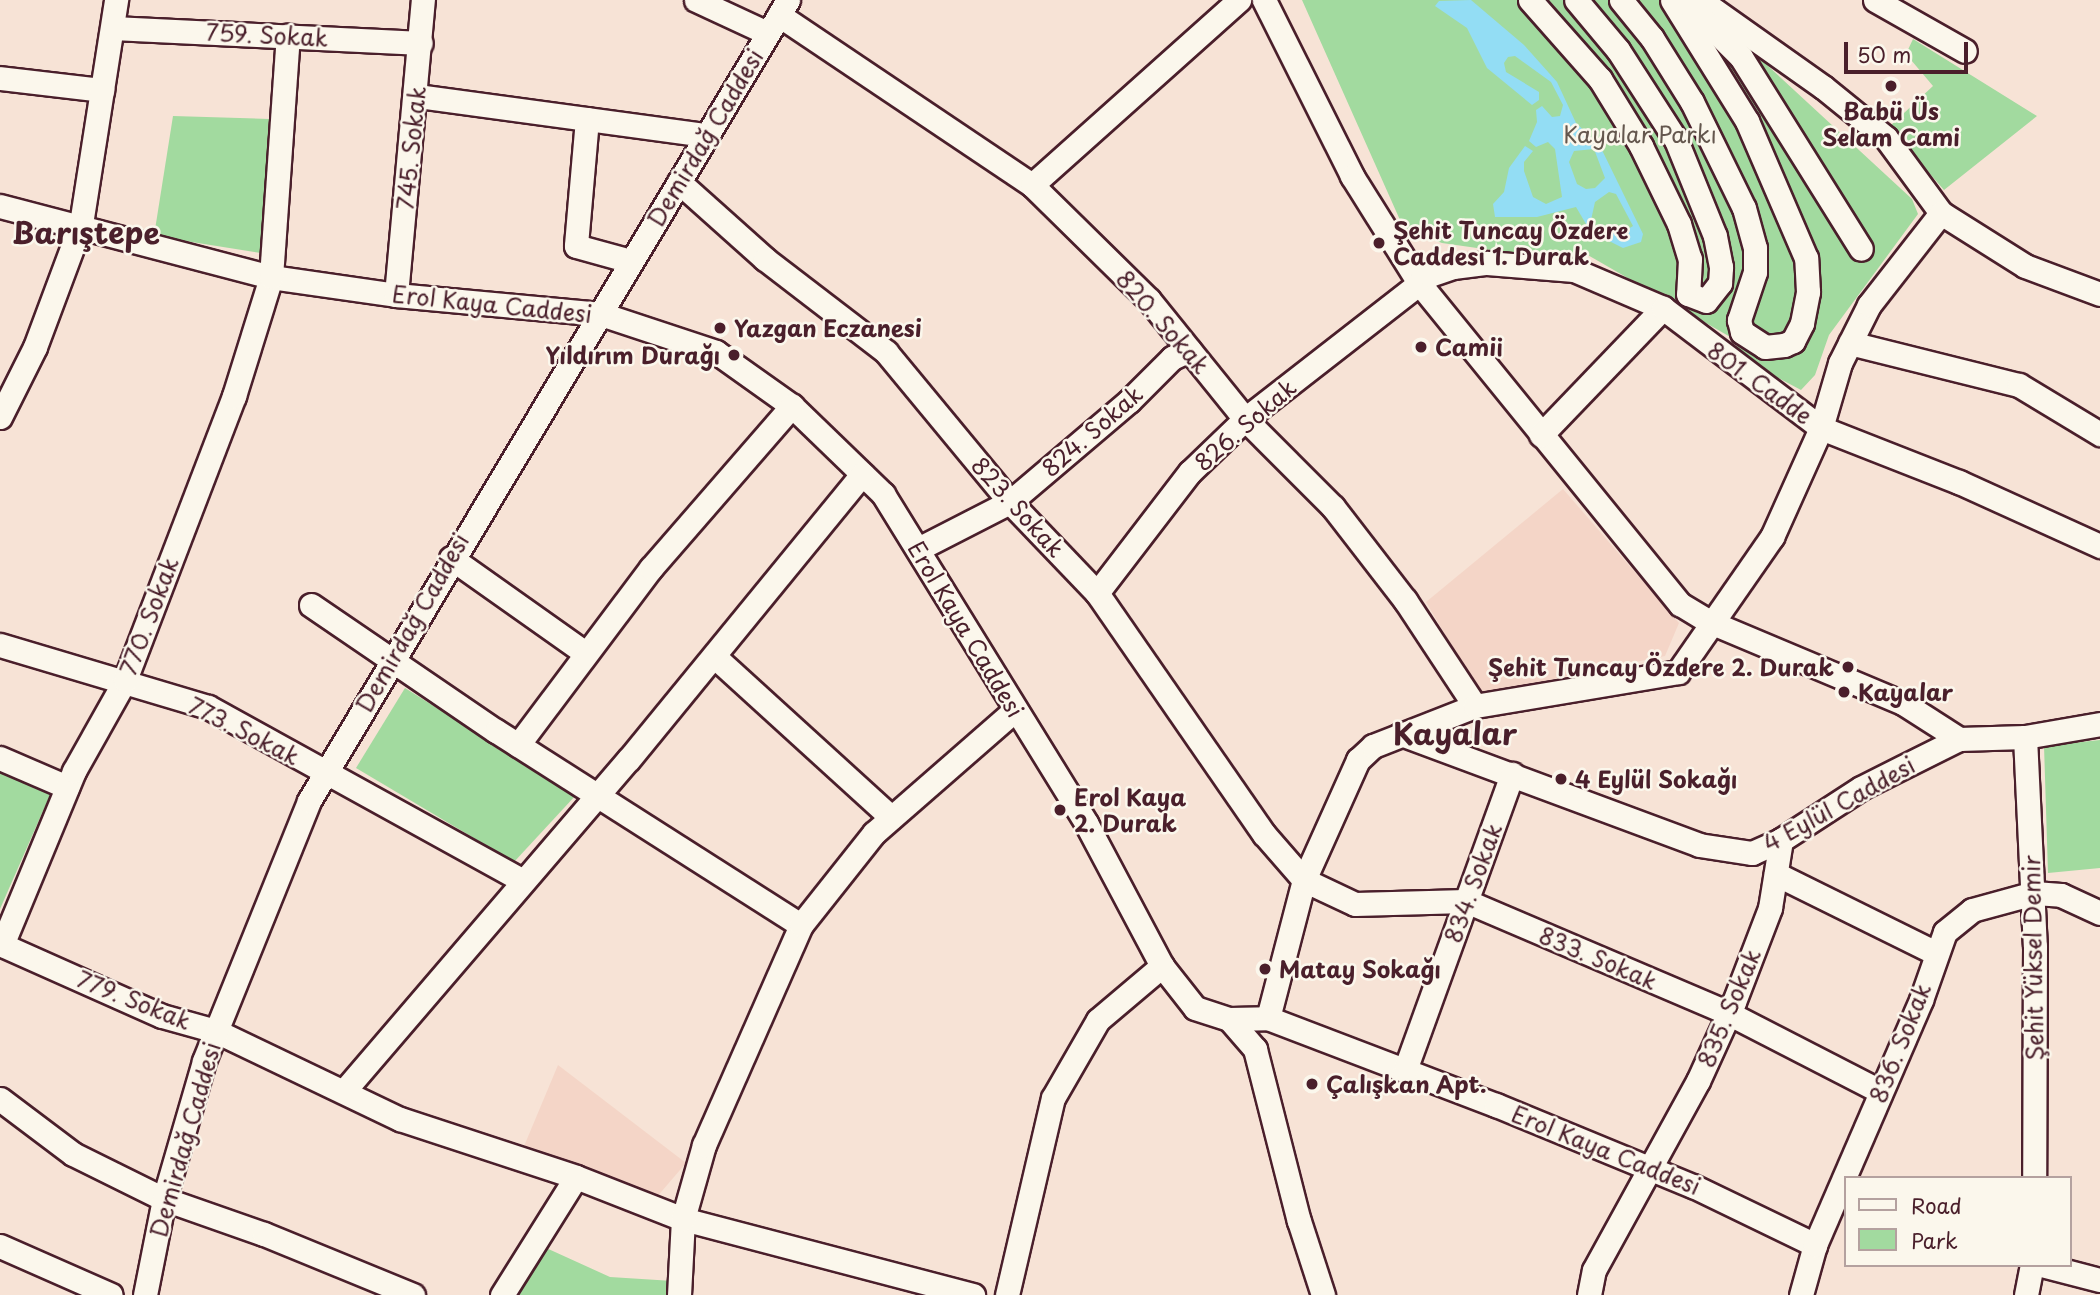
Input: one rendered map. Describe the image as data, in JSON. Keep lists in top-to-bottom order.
{
  "streets": {
    "street": [
      "759. Sokak",
      "Demirdağ Caddesi",
      "745. Sokak",
      "Erol Kaya Caddesi",
      "820. Sokak",
      "801. Cadde",
      "826. Sokak",
      "824. Sokak",
      "823. Sokak",
      "770. Sokak",
      "773. Sokak",
      "4 Eylül Caddesi",
      "834. Sokak",
      "833. Sokak",
      "Şehit Yüksel Demir",
      "779. Sokak",
      "835. Sokak",
      "836. Sokak"
    ]
  },
  "crossings": [
    ["759. Sokak", "745. Sokak"],
    ["759. Sokak", "770. Sokak"],
    ["Demirdağ Caddesi", "Erol Kaya Caddesi"],
    ["Demirdağ Caddesi", "820. Sokak"],
    ["Demirdağ Caddesi", "823. Sokak"],
    ["Demirdağ Caddesi", "773. Sokak"],
    ["Demirdağ Caddesi", "779. Sokak"],
    ["745. Sokak", "Erol Kaya Caddesi"],
    ["Erol Kaya Caddesi", "824. Sokak"],
    ["Erol Kaya Caddesi", "770. Sokak"],
    ["Erol Kaya Caddesi", "834. Sokak"],
    ["Erol Kaya Caddesi", "835. Sokak"],
    ["Erol Kaya Caddesi", "836. Sokak"],
    ["820. Sokak", "826. Sokak"],
    ["820. Sokak", "824. Sokak"],
    ["801. Cadde", "826. Sokak"],
    ["826. Sokak", "823. Sokak"],
    ["824. Sokak", "823. Sokak"],
    ["823. Sokak", "833. Sokak"],
    ["770. Sokak", "773. Sokak"],
    ["770. Sokak", "779. Sokak"],
    ["4 Eylül Caddesi", "834. Sokak"],
    ["4 Eylül Caddesi", "835. Sokak"],
    ["834. Sokak", "833. Sokak"],
    ["833. Sokak", "835. Sokak"],
    ["833. Sokak", "836. Sokak"],
    ["Şehit Yüksel Demir", "836. Sokak"]
  ],
  "districts": ["Barıştepe", "Kayalar"],
  "parks": ["Kayalar Parkı"],
  "places": [
    "Babü Üs Selam Cami",
    "Şehit Tuncay Özdere Caddesi 1. Durak",
    "Yazgan Eczanesi",
    "Camii",
    "Yıldırım Durağı",
    "Şehit Tuncay Özdere 2. Durak",
    "Kayalar",
    "4 Eylül Sokağı",
    "Erol Kaya 2. Durak",
    "Matay Sokağı",
    "Çalışkan Apt."
  ],
  "legend": ["Road", "Park"],
  "scale_bar": "50 m"
}
